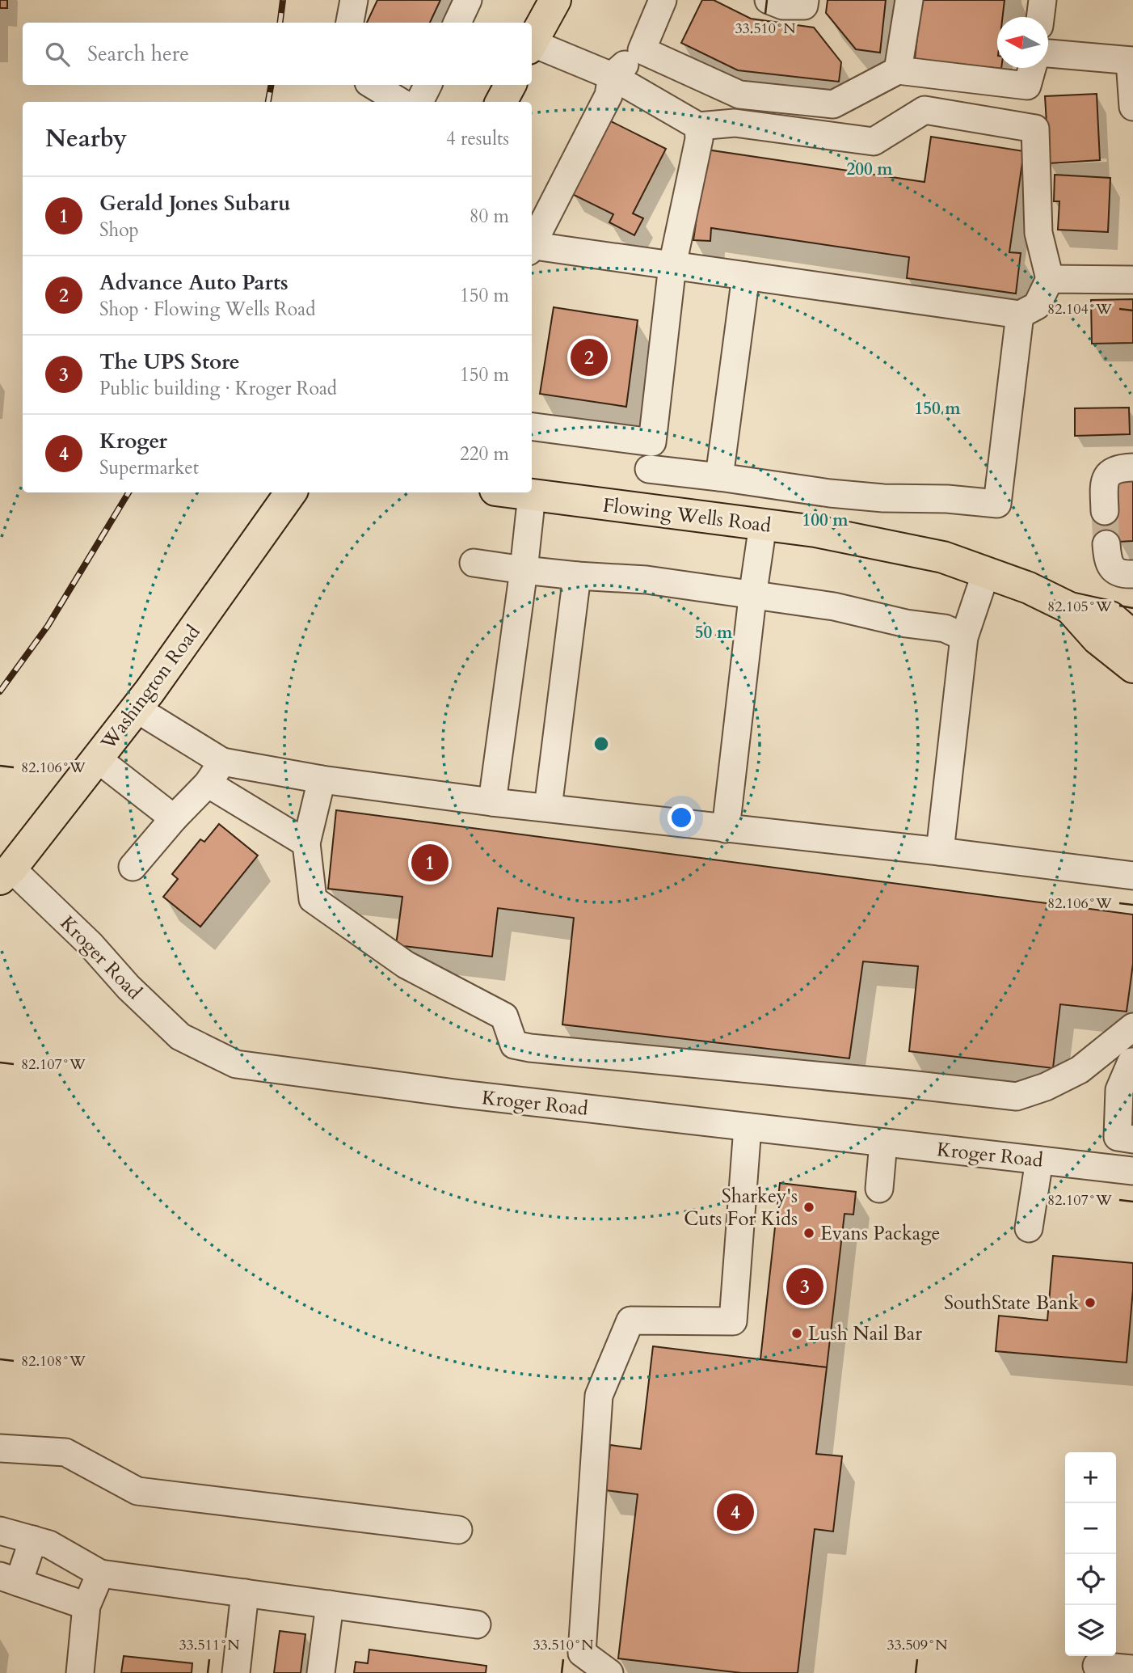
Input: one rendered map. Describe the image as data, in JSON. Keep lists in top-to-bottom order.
{
  "streets": {
    "main road": ["Flowing Wells Road", "Washington Road"],
    "street": ["Kroger Road"]
  },
  "crossings": [
    ["Washington Road", "Kroger Road"]
  ],
  "places": [
    "Sharkey's Cuts For Kids",
    "Evans Package",
    "SouthState Bank",
    "Lush Nail Bar"
  ],
  "north": "left",
  "page": {
    "search": "Search here",
    "heading": ["Nearby", "4 results"],
    "list": [
      {
        "mark": "1",
        "name": "Gerald Jones Subaru",
        "note": "Shop",
        "value": "80 m"
      },
      {
        "mark": "2",
        "name": "Advance Auto Parts",
        "note": "Shop · Flowing Wells Road",
        "value": "150 m"
      },
      {
        "mark": "3",
        "name": "The UPS Store",
        "note": "Public building · Kroger Road",
        "value": "150 m"
      },
      {
        "mark": "4",
        "name": "Kroger",
        "note": "Supermarket",
        "value": "220 m"
      }
    ],
    "pins": [
      "2",
      "1",
      "3",
      "4"
    ],
    "map_buttons": ["+", "−"]
  },
  "coordinates": [
    "33.510°N",
    "82.104°W",
    "82.105°W",
    "82.106°W",
    "82.107°W",
    "82.108°W",
    "33.511°N",
    "33.509°N"
  ],
  "rings": [
    "200 m",
    "150 m",
    "100 m",
    "50 m"
  ]
}
